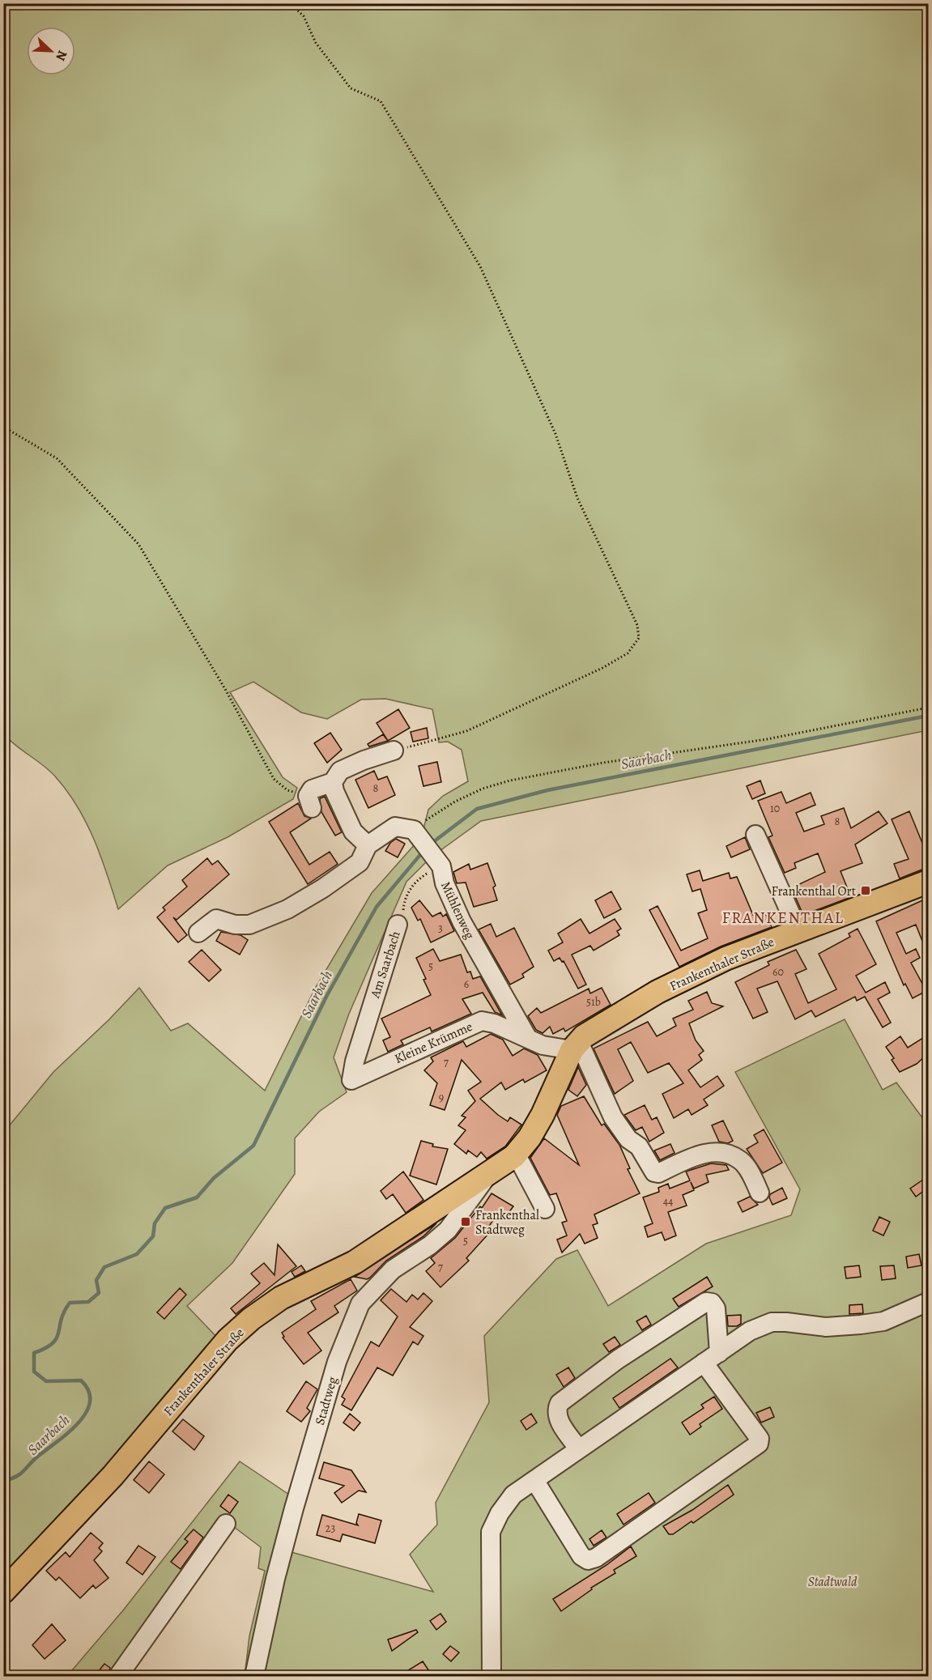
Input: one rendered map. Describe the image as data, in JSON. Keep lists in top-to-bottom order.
{
  "streets": {
    "main road": ["Frankenthaler Straße"],
    "street": [
      "Mühlenweg",
      "Am Saarbach",
      "Kleine Krümme",
      "Stadtweg"
    ]
  },
  "crossings": [
    ["Mühlenweg", "Am Saarbach"],
    ["Mühlenweg", "Kleine Krümme"],
    ["Frankenthaler Straße", "Kleine Krümme"],
    ["Frankenthaler Straße", "Stadtweg"],
    ["Am Saarbach", "Kleine Krümme"]
  ],
  "districts": ["FRANKENTHAL"],
  "water": ["Saarbach"],
  "parks": ["Stadtwald"],
  "places": {
    "transit": ["Frankenthal Ort", "Frankenthal Stadtweg"]
  },
  "house_numbers": [
    "8",
    "10",
    "8",
    "3",
    "5",
    "60",
    "6",
    "51b",
    "7",
    "9",
    "44",
    "5",
    "7",
    "23"
  ],
  "north": "bottom right"
}
